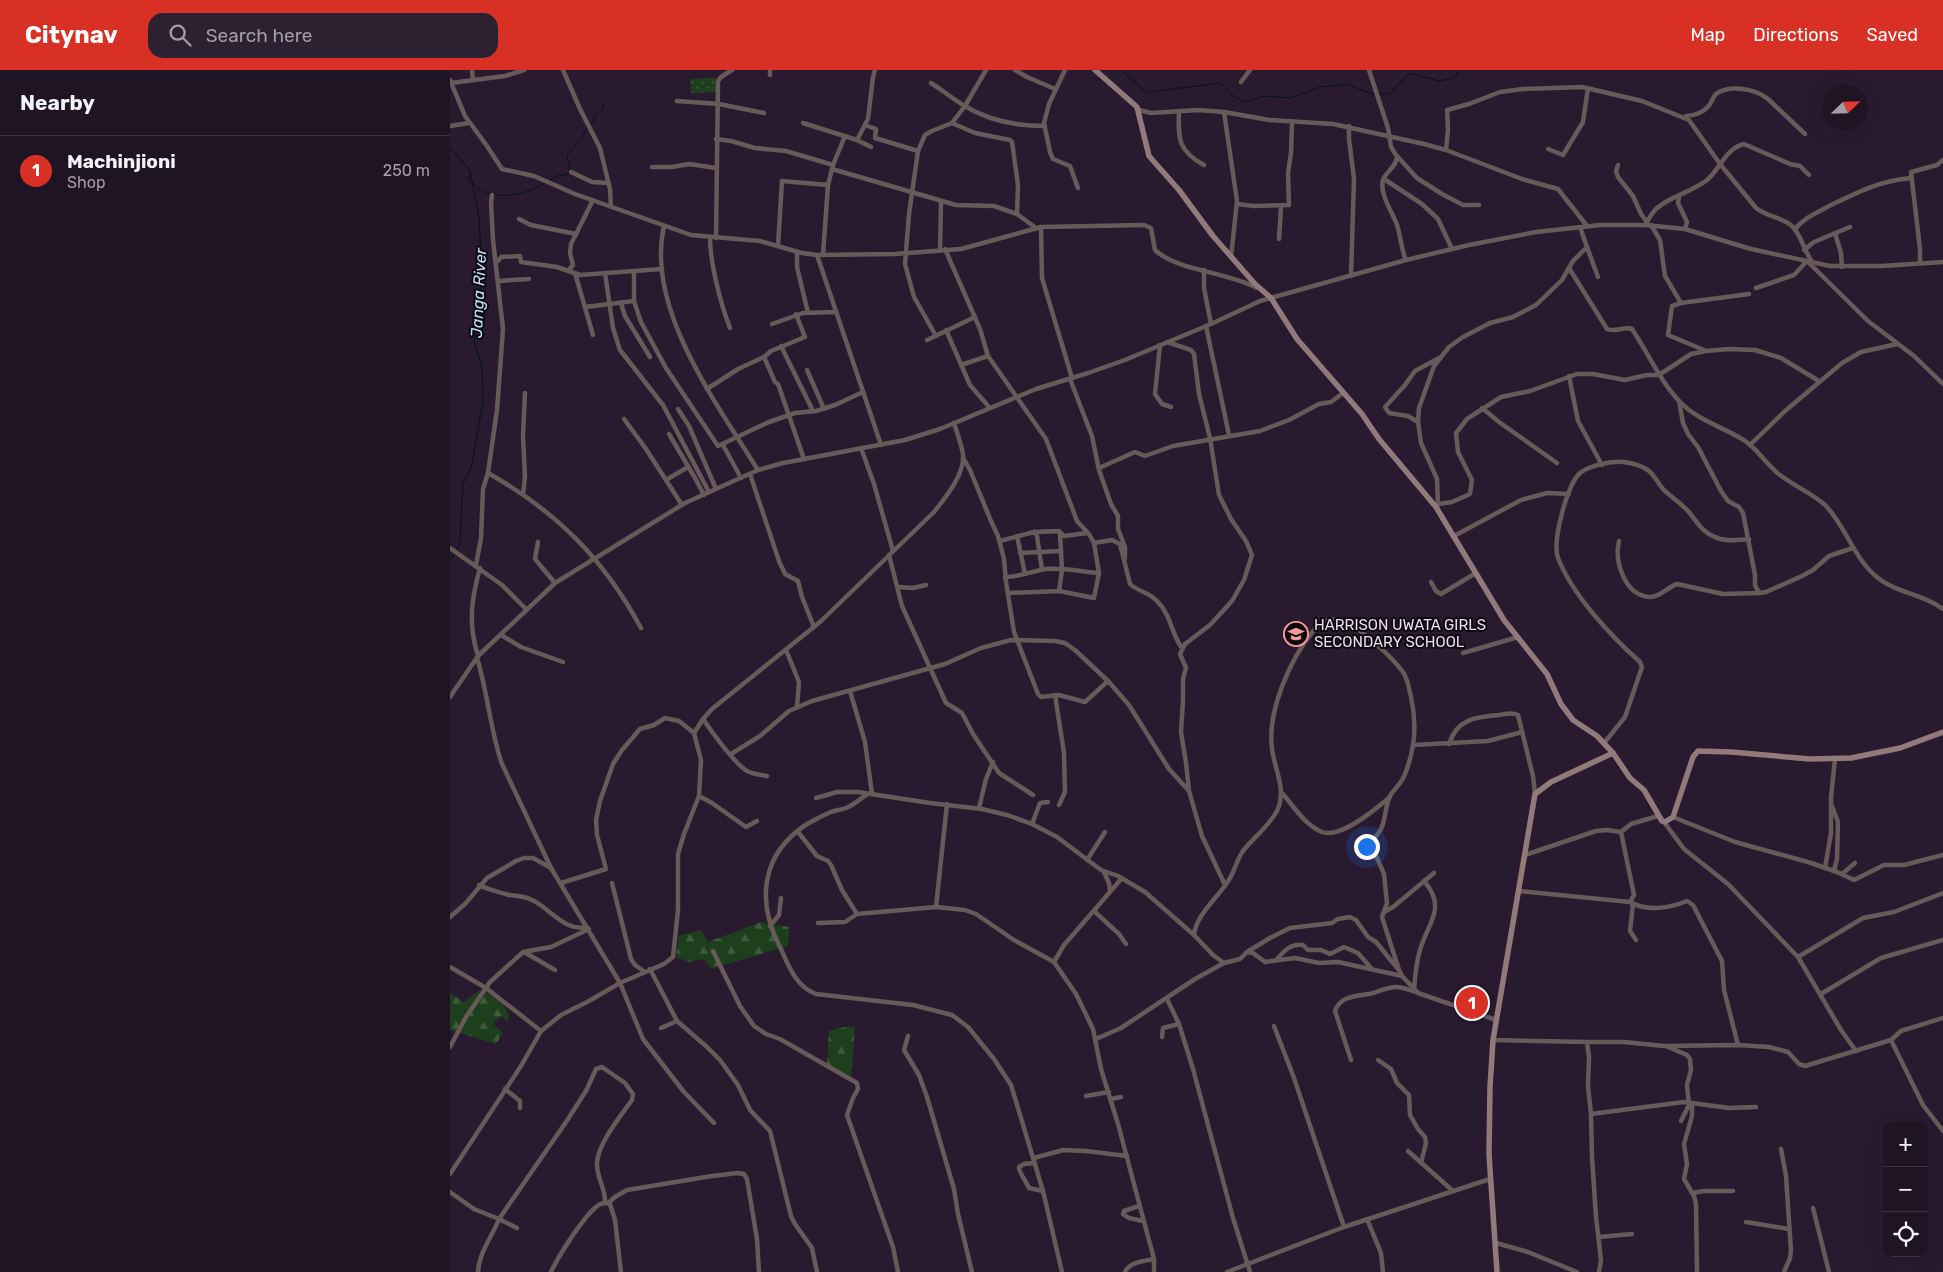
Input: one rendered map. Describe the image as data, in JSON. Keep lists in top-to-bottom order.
{
  "water": ["Janga River"],
  "places": {
    "school or university": ["HARRISON UWATA GIRLS SECONDARY SCHOOL"]
  },
  "north": "top right",
  "page": {
    "header": "Citynav",
    "search": "Search here",
    "nav": ["Map", "Directions", "Saved"],
    "heading": "Nearby",
    "list": [
      {
        "mark": "1",
        "name": "Machinjioni",
        "note": "Shop",
        "value": "250 m"
      }
    ],
    "pins": "1",
    "map_buttons": ["+", "−"]
  }
}
